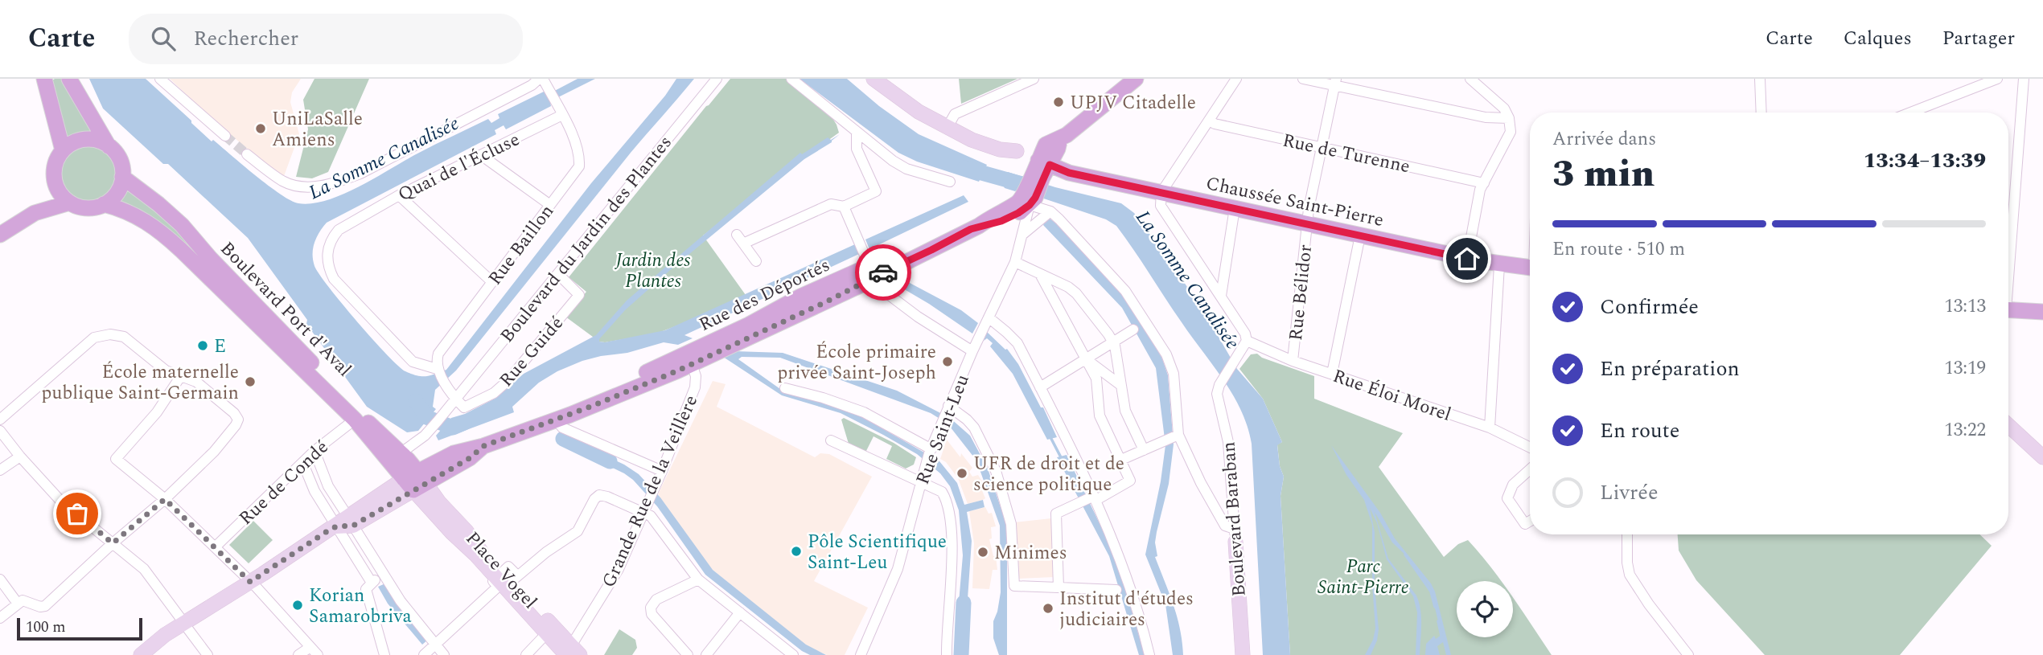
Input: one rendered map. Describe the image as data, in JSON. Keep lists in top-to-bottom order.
{
  "streets": {
    "main road": [
      "Chaussée Saint-Pierre",
      "Rue des Déportés",
      "Boulevard Port d'Aval",
      "Boulevard Baraban",
      "Place Vogel"
    ],
    "street": [
      "Rue de Turenne",
      "Quai de l'Écluse",
      "Boulevard du Jardin des Plantes",
      "Rue Baillon",
      "Rue Bélidor",
      "Rue Guidé",
      "Rue Éloi Morel",
      "Rue Saint-Leu",
      "Rue de Condé",
      "Grande Rue de la Veillère"
    ]
  },
  "crossings": [
    ["Rue de Turenne", "Rue Bélidor"],
    ["Quai de l'Écluse", "Rue Baillon"],
    ["Chaussée Saint-Pierre", "Rue Bélidor"],
    ["Boulevard du Jardin des Plantes", "Boulevard Port d'Aval"],
    ["Boulevard du Jardin des Plantes", "Rue Guidé"],
    ["Rue Bélidor", "Rue Éloi Morel"],
    ["Rue des Déportés", "Grande Rue de la Veillère"],
    ["Boulevard Port d'Aval", "Rue de Condé"],
    ["Boulevard Port d'Aval", "Place Vogel"],
    ["Rue Éloi Morel", "Boulevard Baraban"],
    ["Grande Rue de la Veillère", "Place Vogel"]
  ],
  "water": ["La Somme Canalisée"],
  "parks": ["Jardin des Plantes", "Parc Saint-Pierre"],
  "places": [
    "UPJV Citadelle",
    "UniLaSalle Amiens",
    "E",
    "École primaire privée Saint-Joseph",
    "École maternelle publique Saint-Germain",
    "UFR de droit et de science politique",
    "Pôle Scientifique Saint-Leu",
    "Minimes",
    "Korian Samarobriva",
    "Institut d'études judiciaires"
  ],
  "scale_bar": "100 m",
  "page": {
    "header": "Carte",
    "search": "Rechercher",
    "nav": ["Carte", "Calques", "Partager"],
    "heading": ["3 min", "Arrivée dans", "13:34–13:39"],
    "bar": "En route · 510 m",
    "list": [
      ["Confirmée", "13:13"],
      ["En préparation", "13:19"],
      ["En route", "13:22"],
      "Livrée"
    ],
    "scale": "100 m"
  }
}
